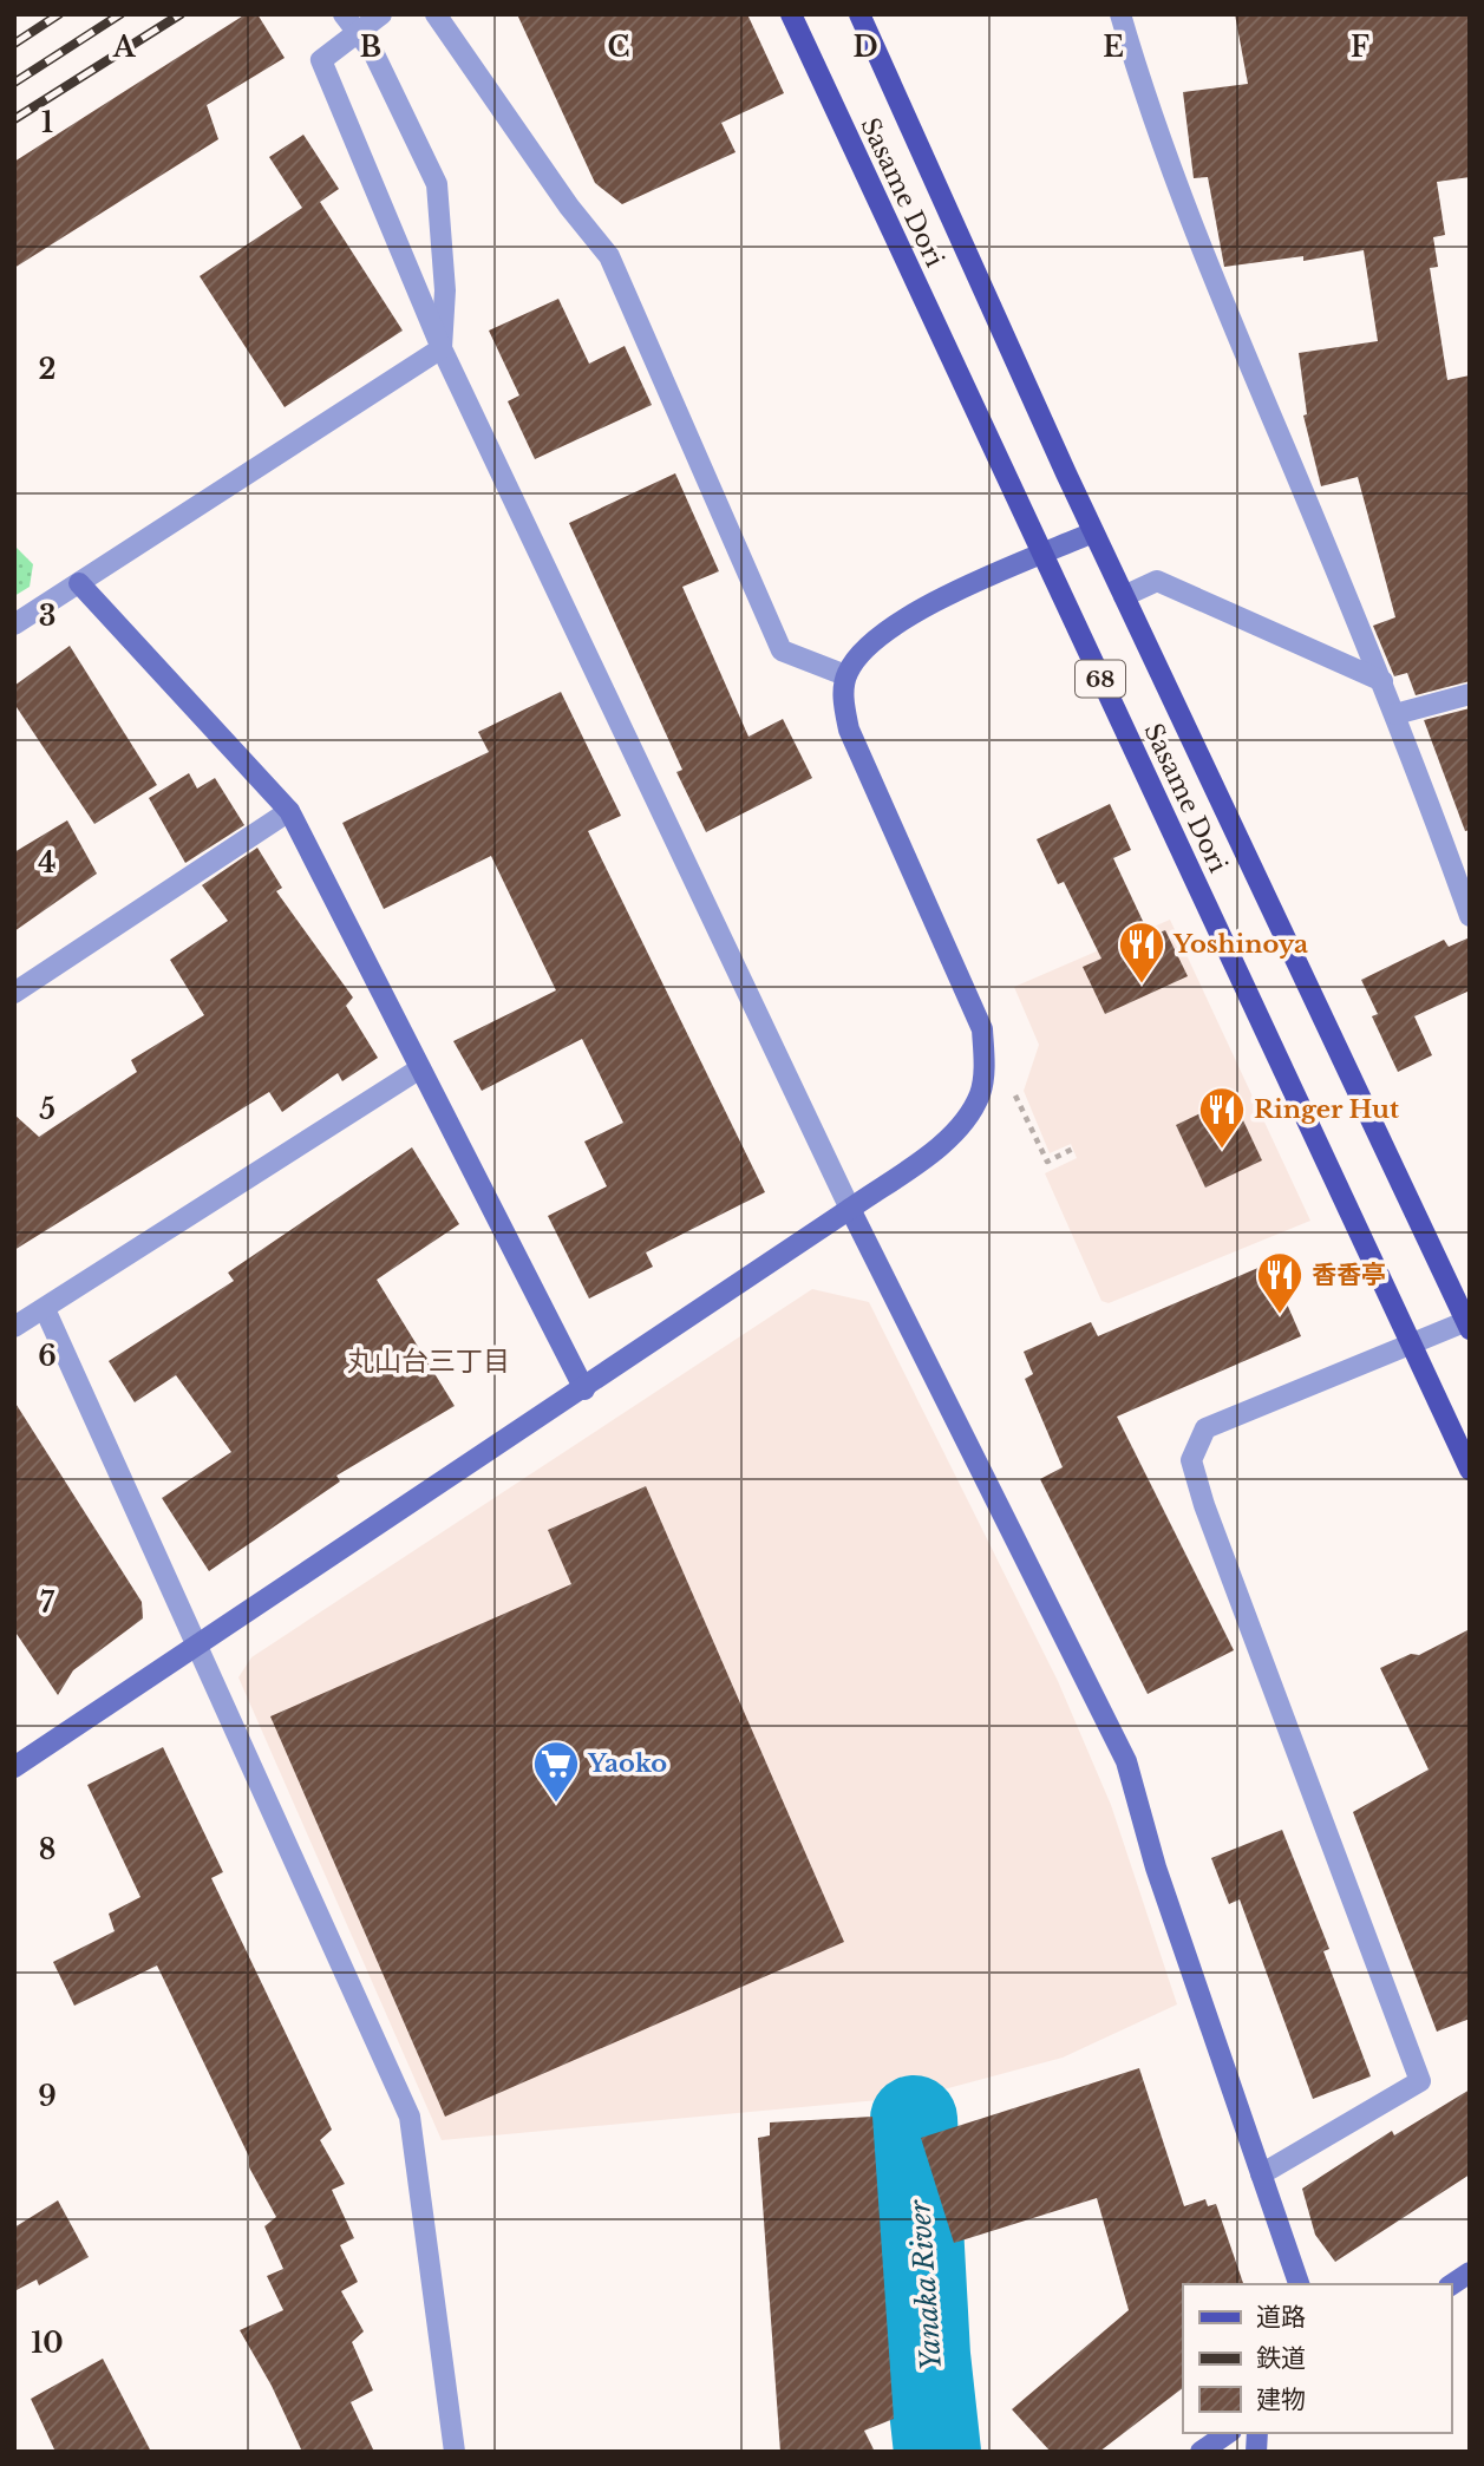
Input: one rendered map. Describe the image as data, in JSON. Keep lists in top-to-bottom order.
{
  "streets": {
    "main road": ["Sasame Dori", "68"]
  },
  "districts": ["丸山台三丁目"],
  "water": ["Yanaka River"],
  "places": {
    "restaurant": ["Yoshinoya", "Ringer Hut", "香香亭"],
    "supermarket": ["Yaoko"]
  },
  "legend": ["道路", "鉄道", "建物"],
  "grid": {
    "columns": [
      "A",
      "B",
      "C",
      "D",
      "E",
      "F"
    ],
    "rows": [
      "1",
      "2",
      "3",
      "4",
      "5",
      "6",
      "7",
      "8",
      "9",
      "10"
    ]
  }
}
